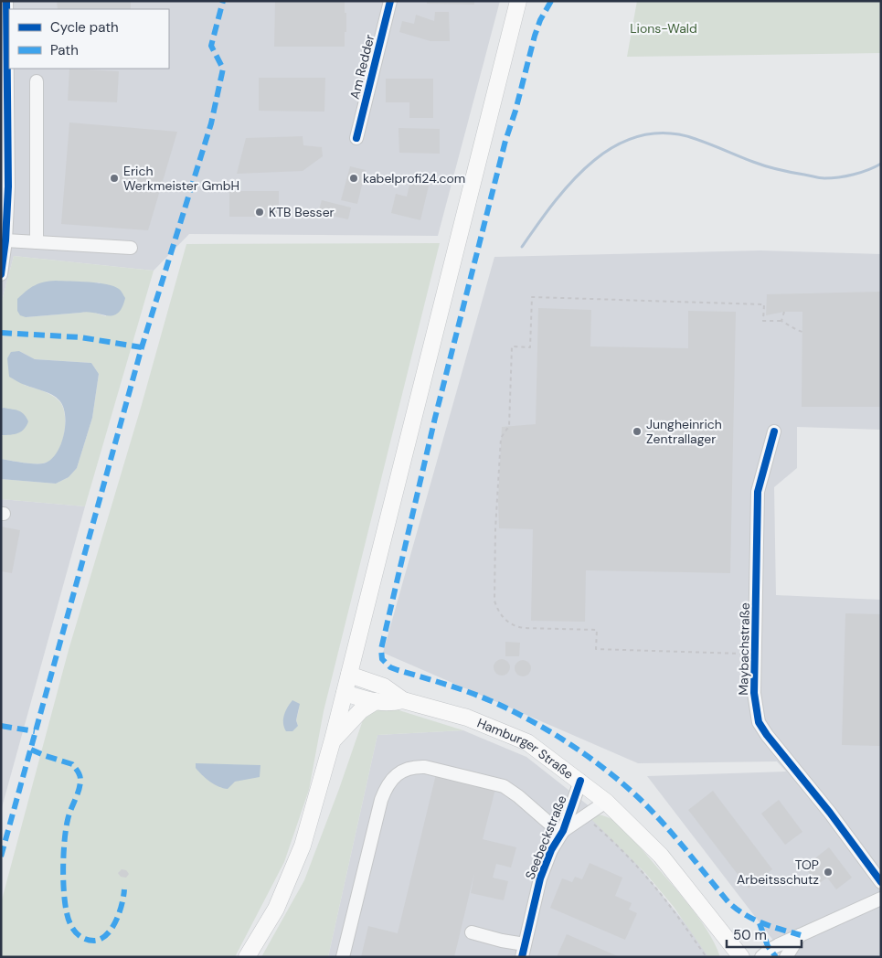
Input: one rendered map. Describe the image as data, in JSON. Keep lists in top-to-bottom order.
{
  "streets": {
    "main road": ["Hamburger Straße"],
    "street": ["Am Redder", "Maybachstraße", "Seebeckstraße"]
  },
  "crossings": [
    ["Hamburger Straße", "Seebeckstraße"]
  ],
  "parks": ["Lions-Wald"],
  "places": [
    "Erich Werkmeister GmbH",
    "kabelprofi24.com",
    "KTB Besser",
    "Jungheinrich Zentrallager",
    "TOP Arbeitsschutz"
  ],
  "legend": ["Cycle path", "Path"],
  "scale_bar": "50 m"
}
